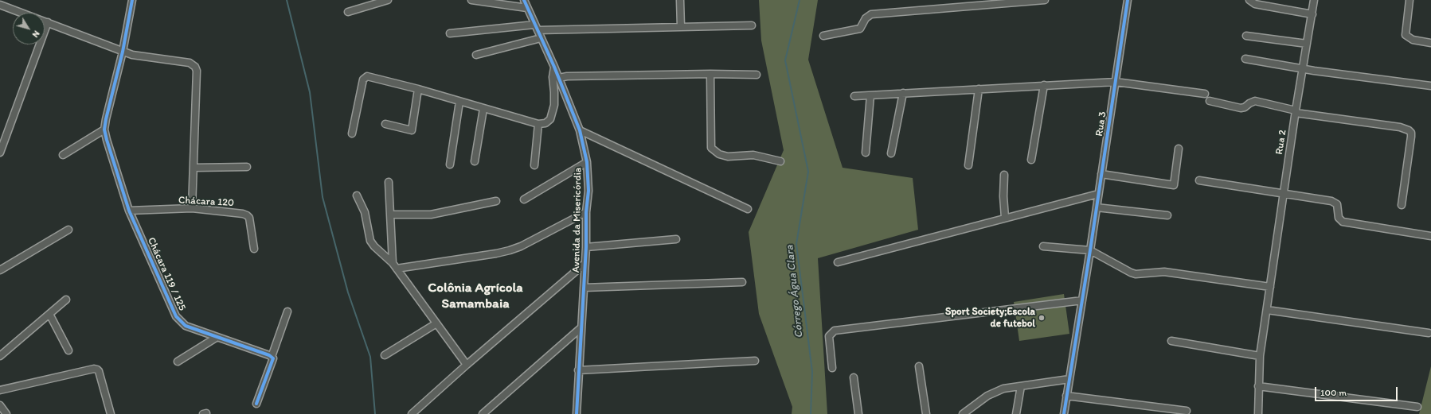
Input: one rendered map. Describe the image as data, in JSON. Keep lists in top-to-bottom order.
{
  "streets": {
    "street": [
      "Rua 3",
      "Rua 2",
      "Chácara 120",
      "Avenida da Misericórdia",
      "Chácara 119 / 125"
    ]
  },
  "crossings": [
    ["Chácara 120", "Chácara 119 / 125"]
  ],
  "districts": ["Colônia Agrícola Samambaia"],
  "water": ["Córrego Água Clara"],
  "places": ["Sport Society;Escola de futebol"],
  "scale_bar": "100 m",
  "north": "bottom right"
}
